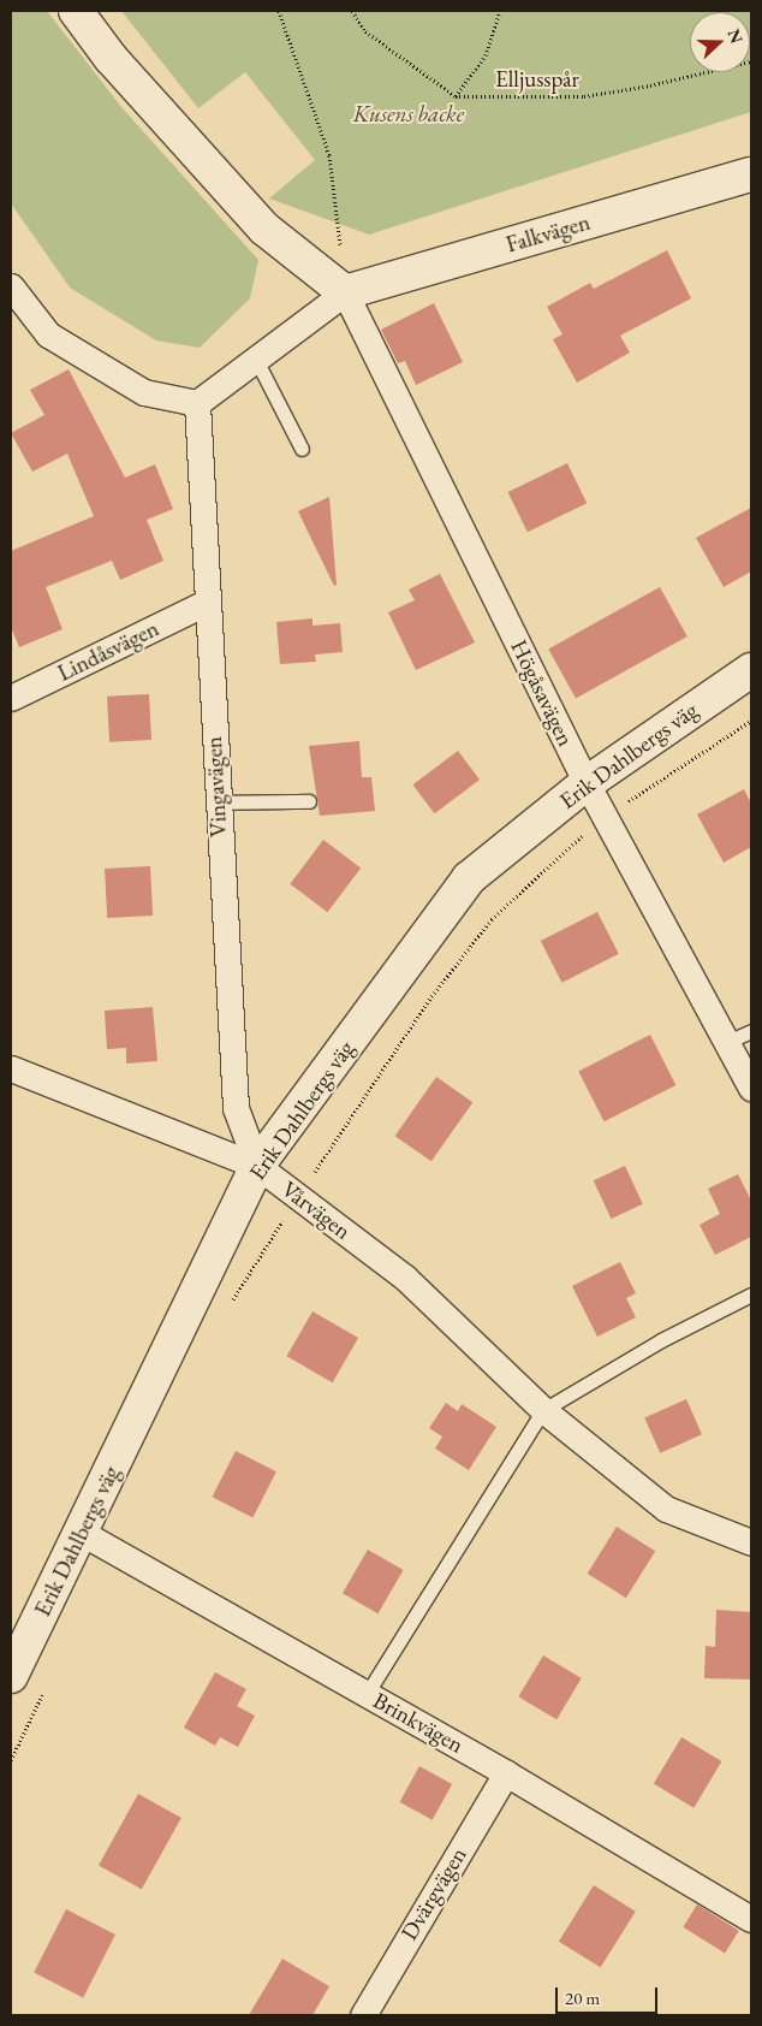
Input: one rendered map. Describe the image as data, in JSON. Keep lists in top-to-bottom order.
{
  "streets": {
    "street": [
      "Falkvägen",
      "Lindåsvägen",
      "Högåsavägen",
      "Erik Dahlbergs väg",
      "Vingavägen",
      "Vårvägen",
      "Brinkvägen",
      "Dvärgvägen"
    ],
    "path": ["Elljusspår"]
  },
  "crossings": [
    ["Falkvägen", "Högåsavägen"],
    ["Falkvägen", "Vingavägen"],
    ["Lindåsvägen", "Vingavägen"],
    ["Högåsavägen", "Erik Dahlbergs väg"],
    ["Erik Dahlbergs väg", "Vingavägen"],
    ["Erik Dahlbergs väg", "Vårvägen"],
    ["Erik Dahlbergs väg", "Brinkvägen"],
    ["Vingavägen", "Vårvägen"],
    ["Brinkvägen", "Dvärgvägen"]
  ],
  "parks": ["Kusens backe"],
  "scale_bar": "20 m",
  "north": "right"
}
